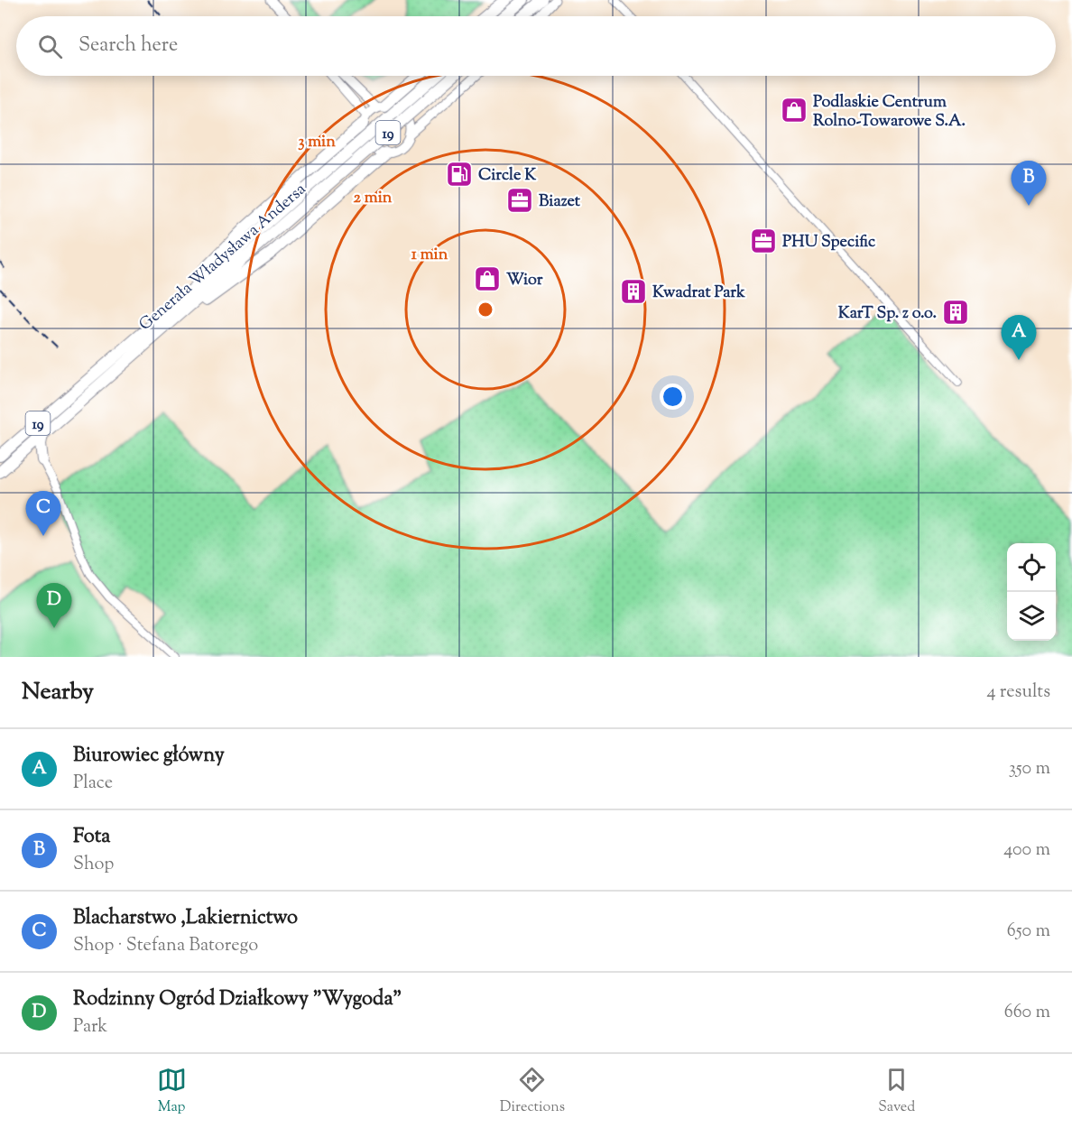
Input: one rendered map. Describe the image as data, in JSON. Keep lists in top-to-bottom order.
{
  "streets": {
    "highway": ["19", "Generała Władysława Andersa"]
  },
  "places": {
    "shop": ["Podlaskie Centrum Rolno-Towarowe S.A.", "Wior"],
    "fuel station": ["Circle K"],
    "office": ["Biazet", "PHU Specific"],
    "building": ["Kwadrat Park", "KarT Sp. z o.o."]
  },
  "page": {
    "search": "Search here",
    "pins": [
      "B",
      "A",
      "C",
      "D"
    ],
    "heading": ["Nearby", "4 results"],
    "list": [
      {
        "mark": "A",
        "name": "Biurowiec główny",
        "note": "Place",
        "value": "350 m"
      },
      {
        "mark": "B",
        "name": "Fota",
        "note": "Shop",
        "value": "400 m"
      },
      {
        "mark": "C",
        "name": "Blacharstwo ,Lakiernictwo",
        "note": "Shop · Stefana Batorego",
        "value": "650 m"
      },
      {
        "mark": "D",
        "name": "Rodzinny Ogród Działkowy \"Wygoda\"",
        "note": "Park",
        "value": "660 m"
      }
    ],
    "nav": ["Map", "Directions", "Saved"]
  },
  "rings": ["3 min", "2 min", "1 min"]
}
